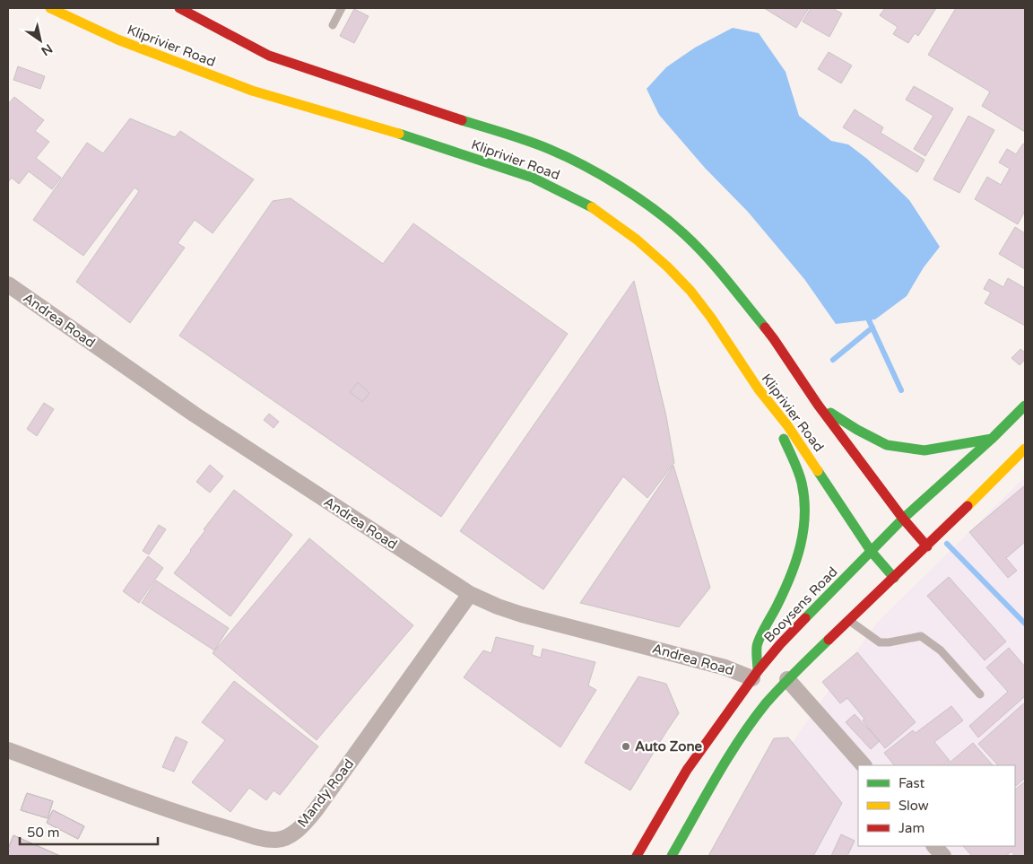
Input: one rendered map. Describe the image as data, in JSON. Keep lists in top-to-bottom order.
{
  "streets": {
    "main road": ["Kliprivier Road", "Booysens Road"],
    "street": ["Andrea Road", "Mandy Road"]
  },
  "crossings": [
    ["Kliprivier Road", "Booysens Road"],
    ["Andrea Road", "Booysens Road"],
    ["Andrea Road", "Mandy Road"]
  ],
  "places": ["Auto Zone"],
  "legend": ["Fast", "Slow", "Jam"],
  "scale_bar": "50 m",
  "north": "bottom right"
}
